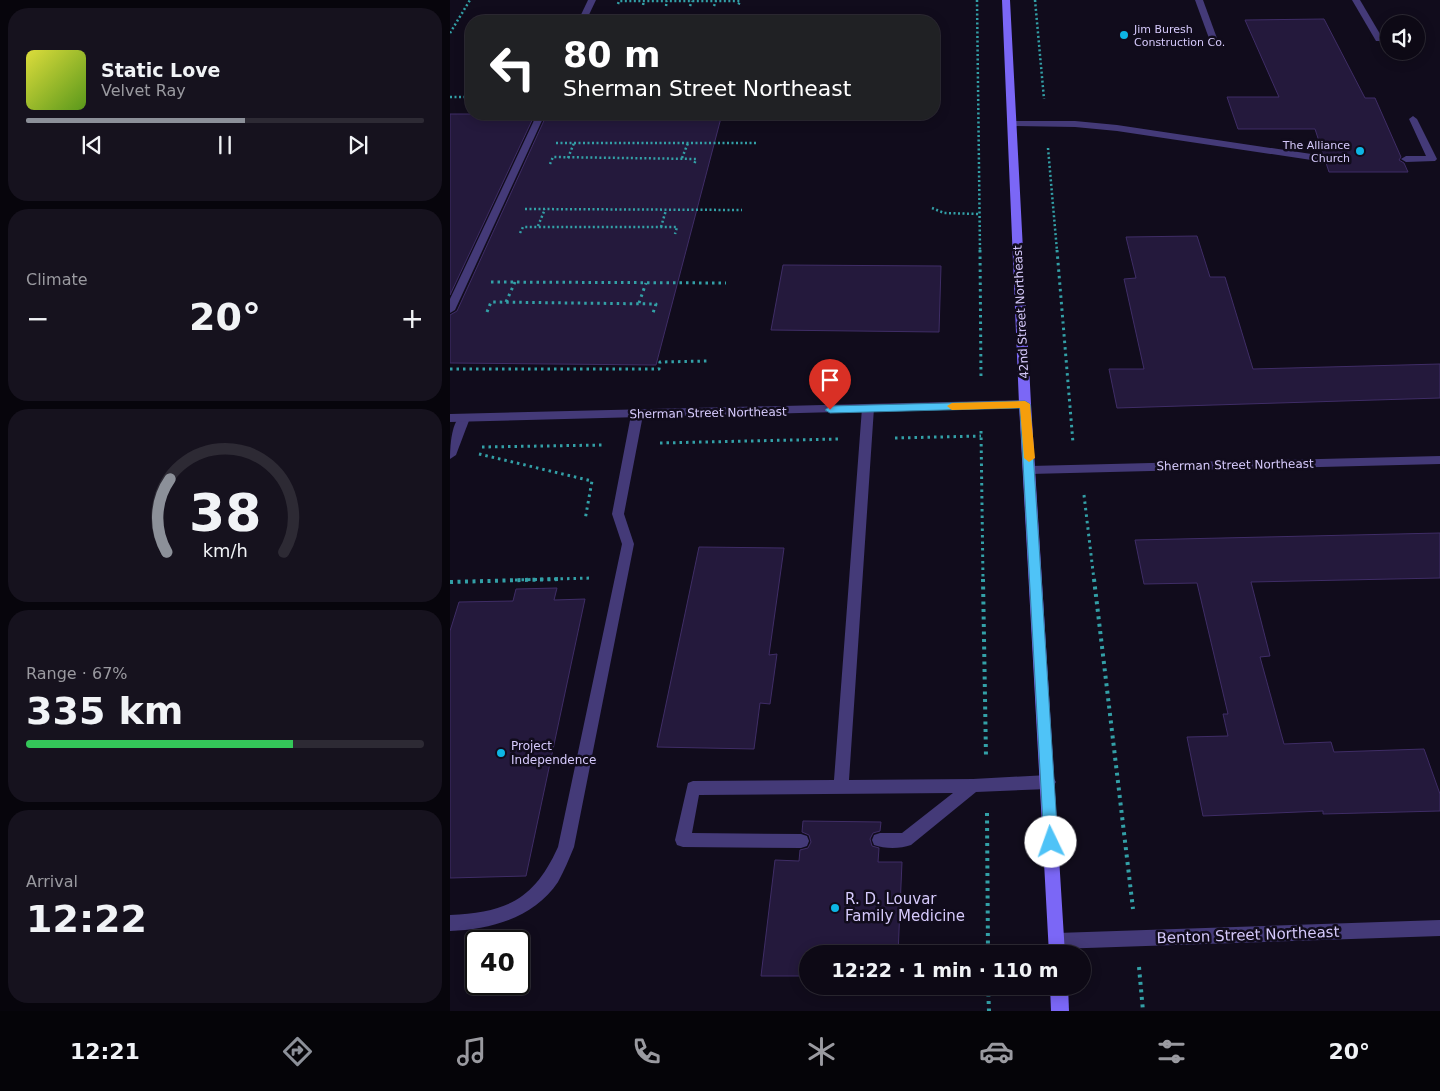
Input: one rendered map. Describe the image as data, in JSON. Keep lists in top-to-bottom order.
{
  "streets": {
    "street": ["42nd Street Northeast", "Sherman Street Northeast", "Benton Street Northeast"]
  },
  "crossings": [
    ["42nd Street Northeast", "Sherman Street Northeast"]
  ],
  "places": [
    "Jim Buresh Construction Co.",
    "The Alliance Church",
    "Project Independence",
    "R. D. Louvar Family Medicine"
  ],
  "page": {
    "turn": ["80 m", "Sherman Street Northeast"],
    "song": ["Static Love", "Velvet Ray"],
    "tile": [
      "Climate",
      ["Range · 67%", "335 km"],
      ["Arrival", "12:22"]
    ],
    "heat": ["−", "20°", "+"],
    "limit": "40",
    "trip": "12:22 · 1 min · 110 m",
    "tabs": ["12:21", "20°"],
    "gauge": ["38", "km/h"]
  }
}
